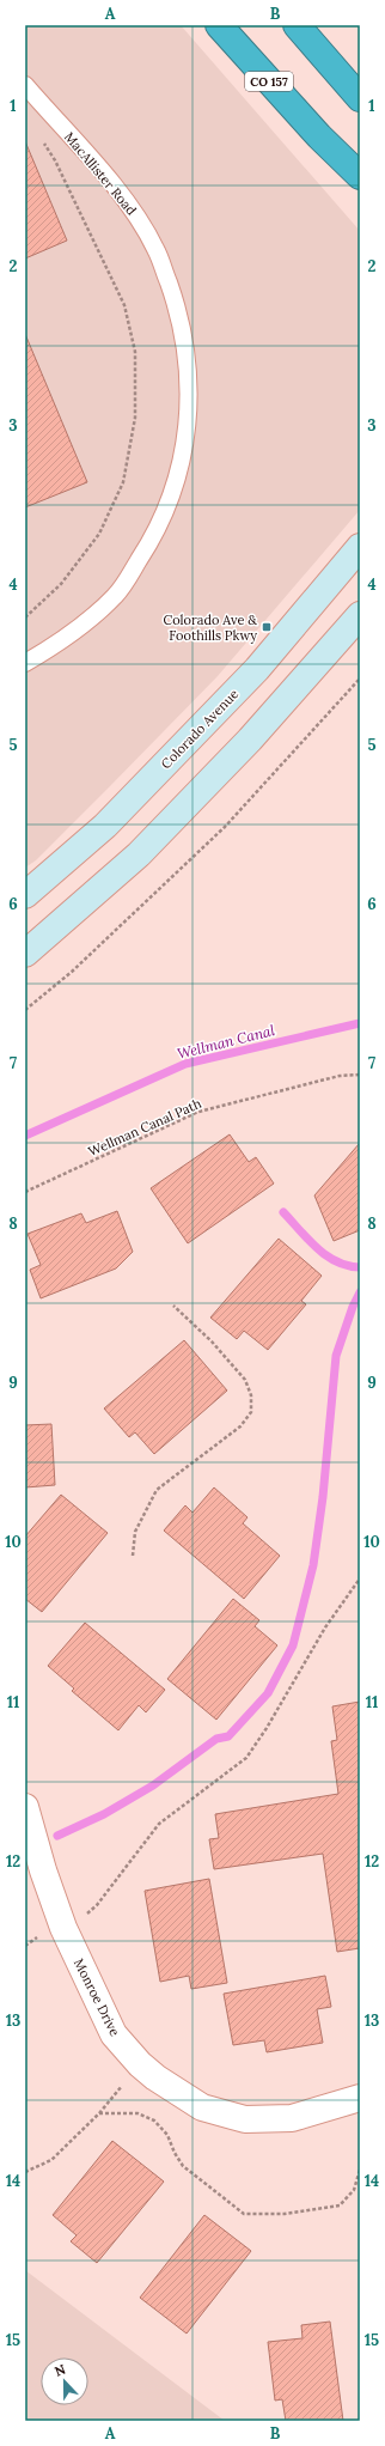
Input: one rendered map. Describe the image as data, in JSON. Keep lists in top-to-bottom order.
{
  "streets": {
    "highway": ["CO 157"],
    "main road": ["Colorado Avenue"],
    "street": ["Monroe Drive"],
    "lane": ["MacAllister Road"],
    "path": ["Wellman Canal Path"]
  },
  "water": ["Wellman Canal"],
  "places": {
    "transit": ["Colorado Ave & Foothills Pkwy"]
  },
  "north": "top",
  "grid": {
    "columns": ["A", "B"],
    "rows": [
      "1",
      "2",
      "3",
      "4",
      "5",
      "6",
      "7",
      "8",
      "9",
      "10",
      "11",
      "12",
      "13",
      "14",
      "15"
    ]
  }
}
